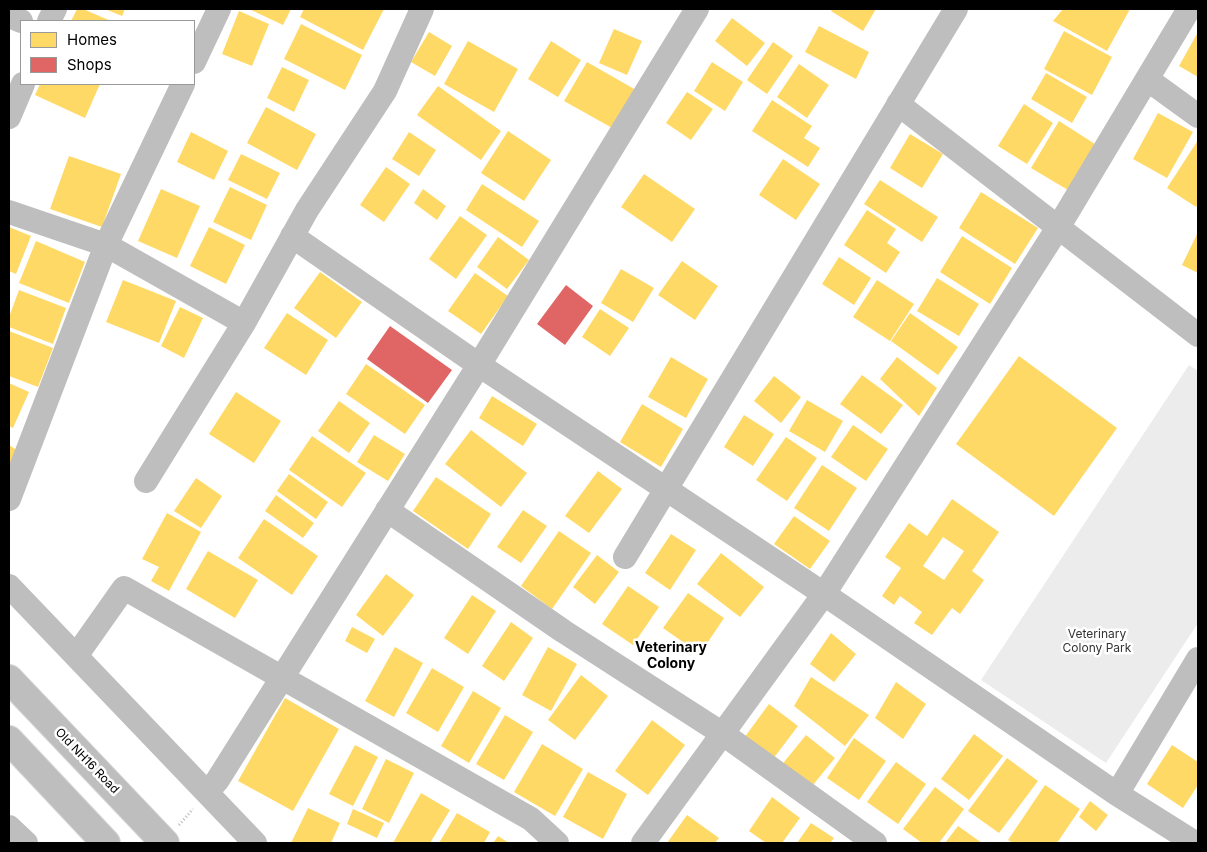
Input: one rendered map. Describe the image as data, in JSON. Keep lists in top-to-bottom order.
{
  "streets": {
    "main road": ["Old NH16 Road"]
  },
  "districts": ["Veterinary Colony"],
  "parks": ["Veterinary Colony Park"],
  "legend": ["Homes", "Shops"]
}
